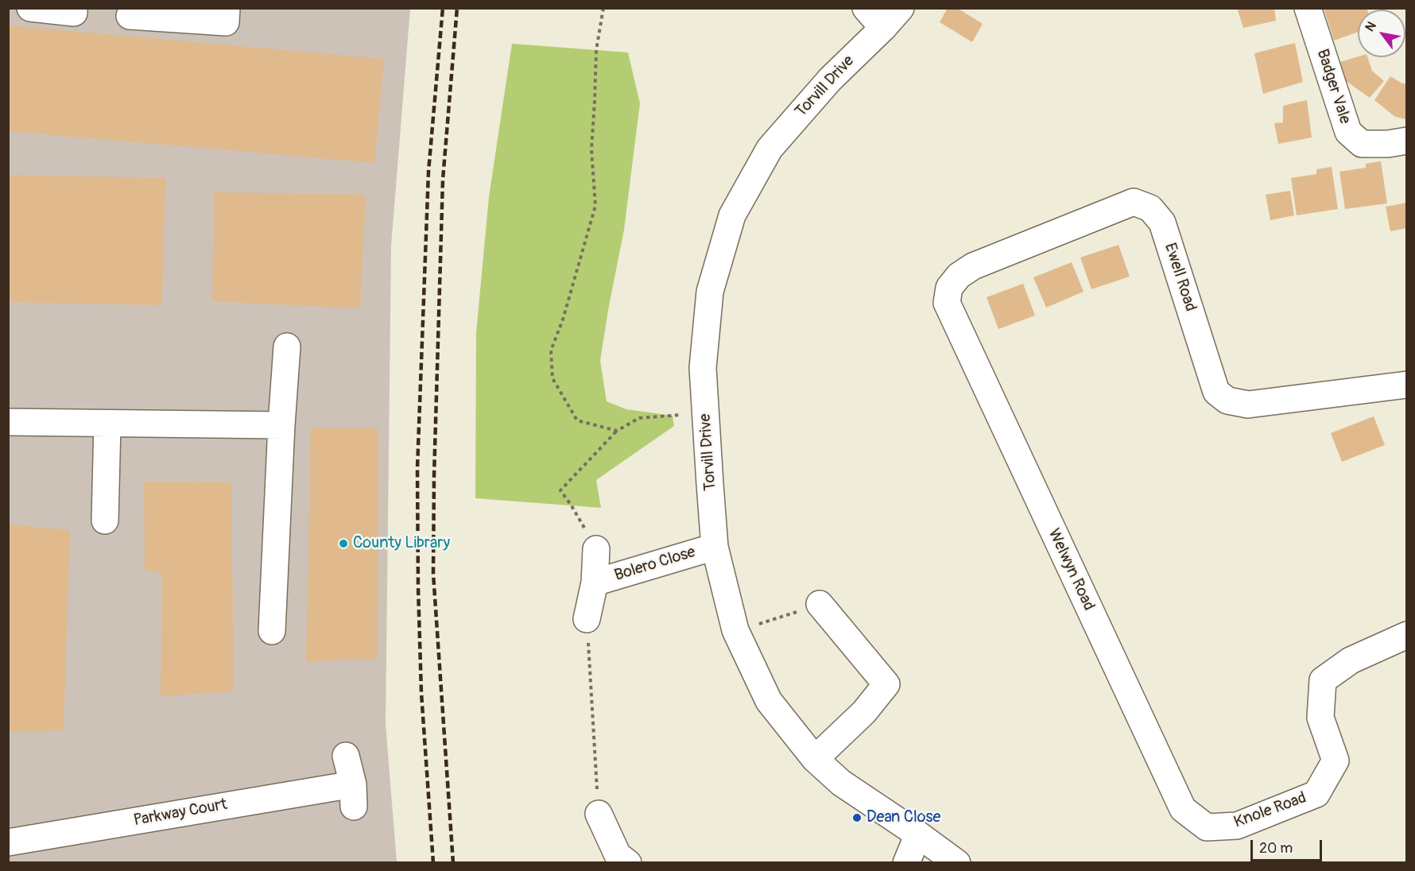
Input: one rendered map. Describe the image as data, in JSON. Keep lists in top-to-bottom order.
{
  "streets": {
    "street": [
      "Torvill Drive",
      "Badger Vale",
      "Ewell Road",
      "Bolero Close",
      "Welwyn Road",
      "Knole Road",
      "Parkway Court"
    ]
  },
  "crossings": [
    ["Torvill Drive", "Bolero Close"],
    ["Ewell Road", "Welwyn Road"],
    ["Welwyn Road", "Knole Road"]
  ],
  "places": ["County Library", "Dean Close"],
  "scale_bar": "20 m",
  "north": "top left"
}
